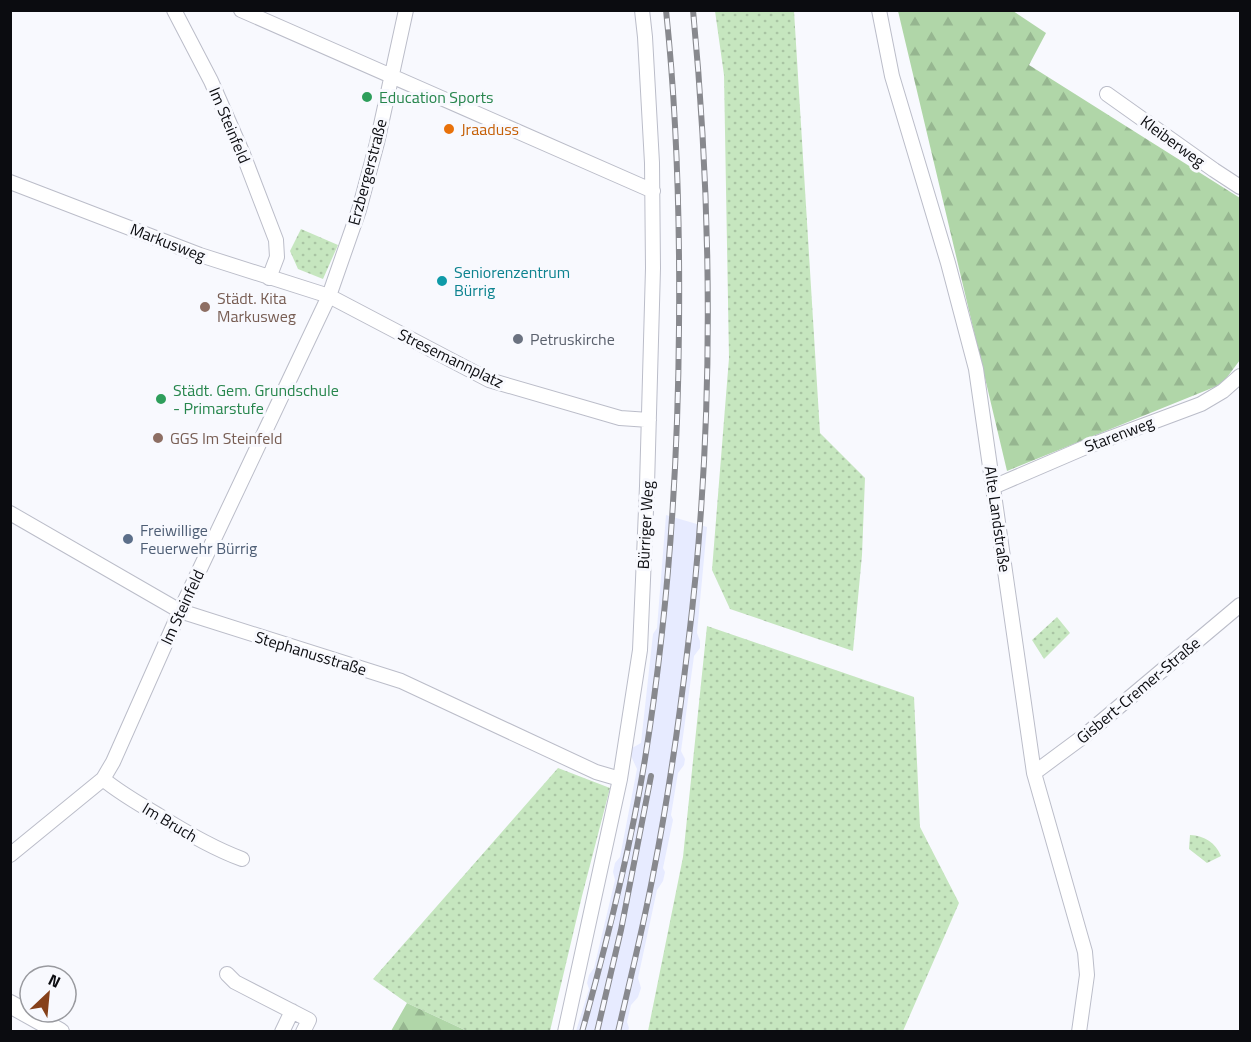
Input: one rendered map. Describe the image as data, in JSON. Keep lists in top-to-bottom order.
{
  "streets": {
    "street": [
      "Im Steinfeld",
      "Kleiberweg",
      "Erzbergerstraße",
      "Markusweg",
      "Stresemannplatz",
      "Starenweg",
      "Alte Landstraße",
      "Bürriger Weg",
      "Stephanusstraße",
      "Gisbert-Cremer-Straße",
      "Im Bruch"
    ]
  },
  "crossings": [
    ["Im Steinfeld", "Erzbergerstraße"],
    ["Im Steinfeld", "Markusweg"],
    ["Im Steinfeld", "Stresemannplatz"],
    ["Im Steinfeld", "Stephanusstraße"],
    ["Im Steinfeld", "Im Bruch"],
    ["Erzbergerstraße", "Markusweg"],
    ["Erzbergerstraße", "Stresemannplatz"],
    ["Markusweg", "Stresemannplatz"],
    ["Stresemannplatz", "Bürriger Weg"],
    ["Starenweg", "Alte Landstraße"],
    ["Alte Landstraße", "Gisbert-Cremer-Straße"],
    ["Bürriger Weg", "Stephanusstraße"]
  ],
  "places": [
    "Education Sports",
    "Jraaduss",
    "Seniorenzentrum Bürrig",
    "Städt. Kita Markusweg",
    "Petruskirche",
    "Städt. Gem. Grundschule - Primarstufe",
    "GGS Im Steinfeld",
    "Freiwillige Feuerwehr Bürrig"
  ],
  "north": "top right"
}
